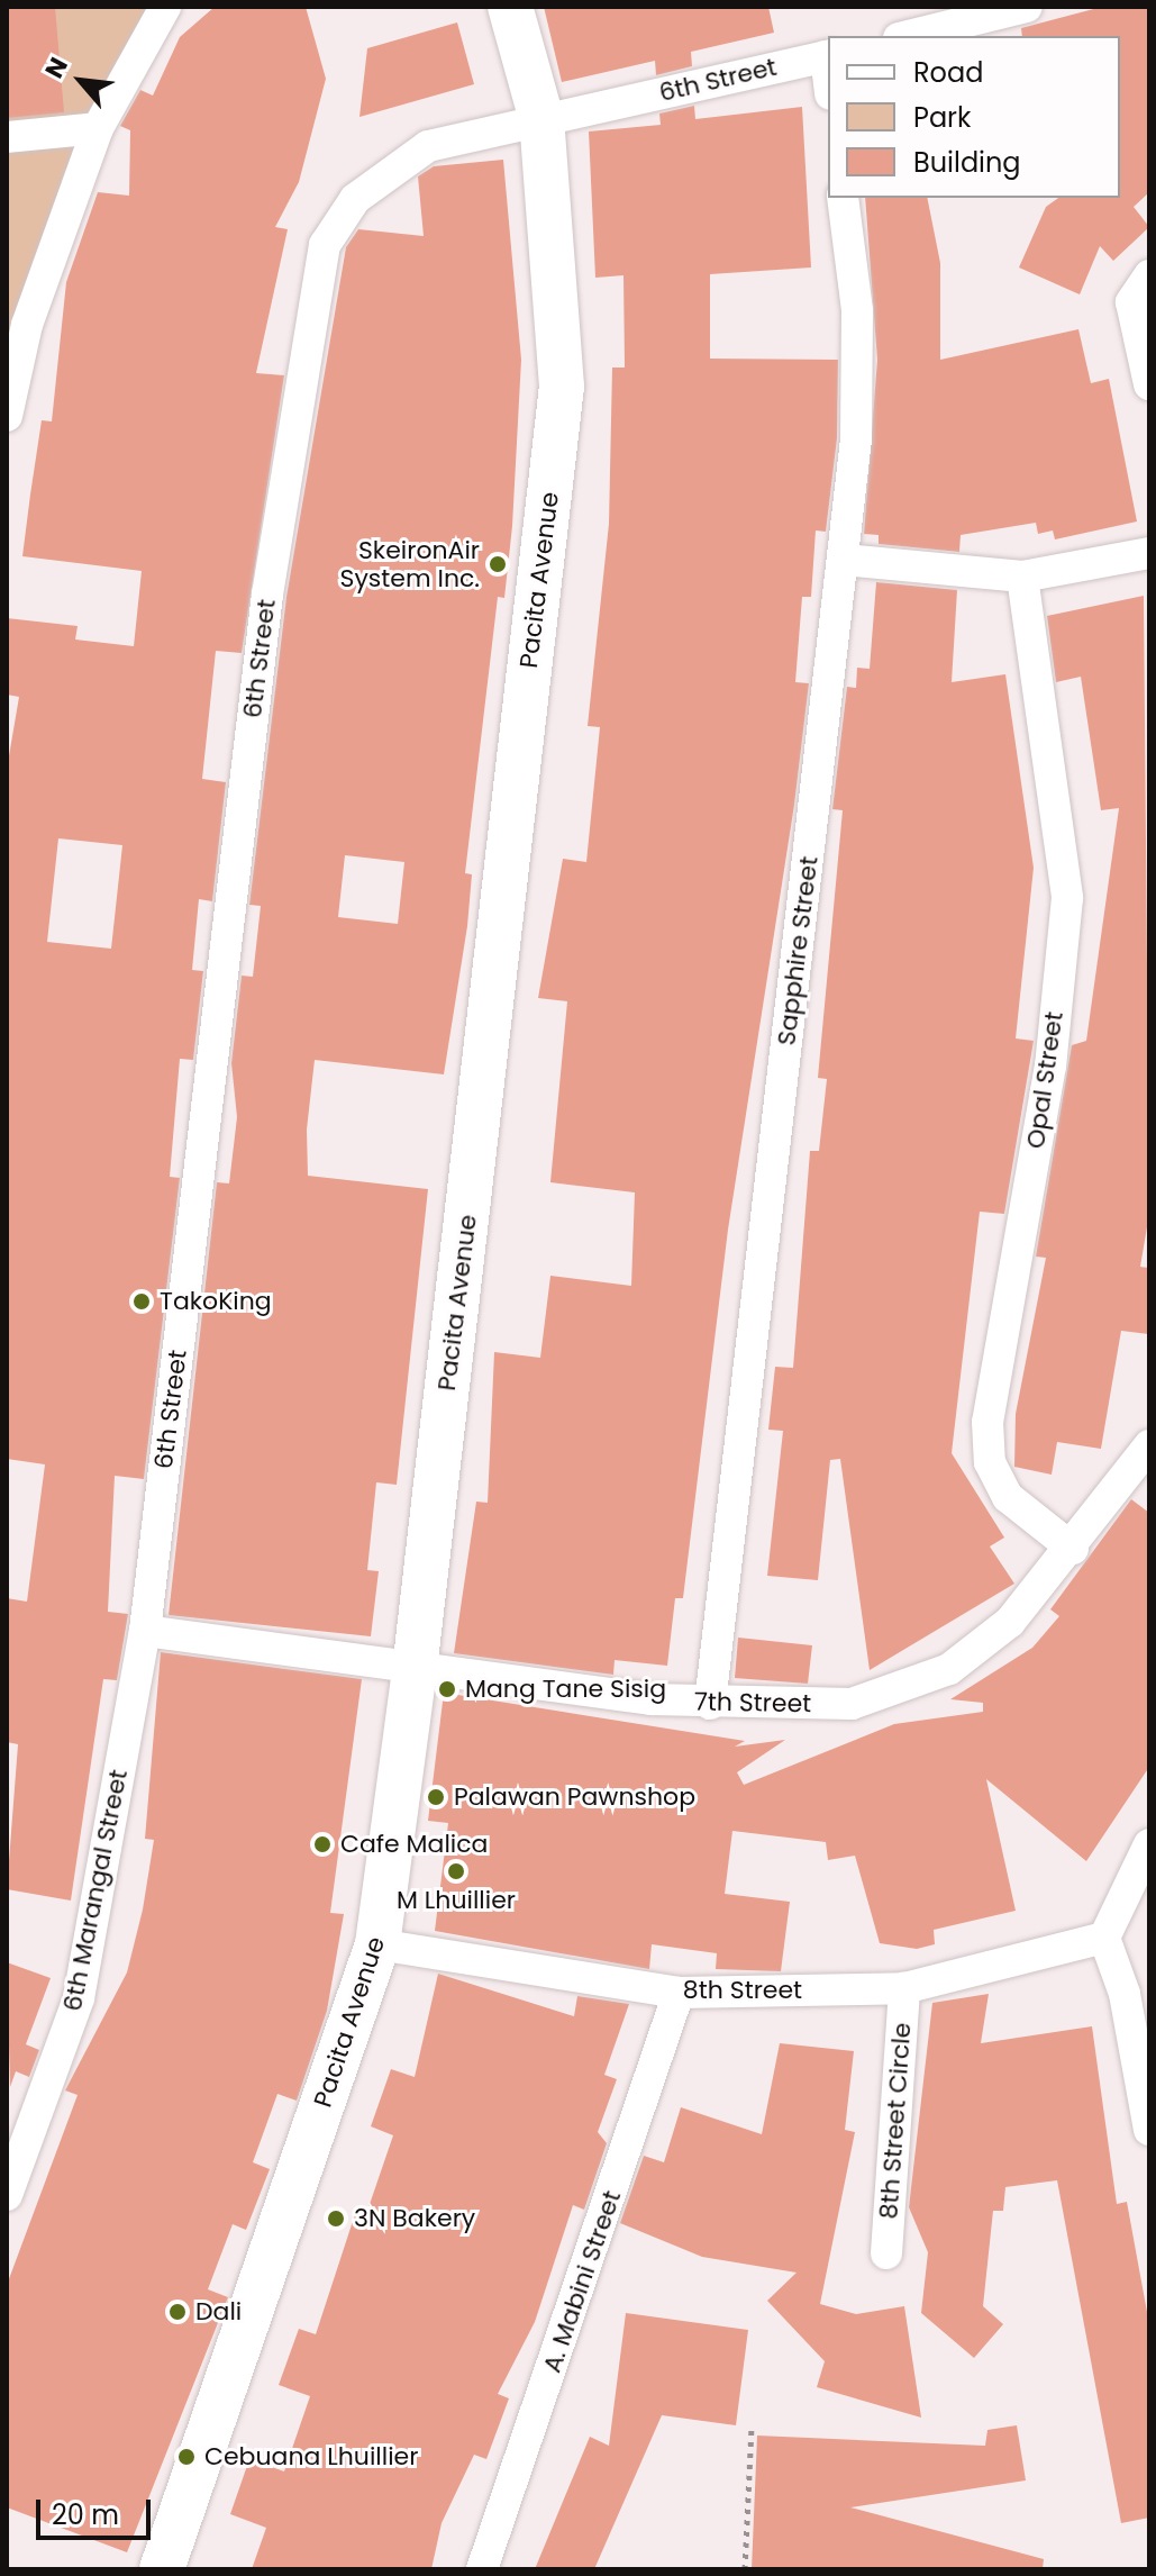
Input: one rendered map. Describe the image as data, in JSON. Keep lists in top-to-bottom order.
{
  "streets": {
    "main road": ["Pacita Avenue"],
    "street": [
      "6th Street",
      "Sapphire Street",
      "Opal Street",
      "7th Street",
      "6th Marangal Street",
      "8th Street",
      "8th Street Circle",
      "A. Mabini Street"
    ]
  },
  "crossings": [
    ["6th Street", "Pacita Avenue"],
    ["6th Street", "7th Street"],
    ["6th Street", "6th Marangal Street"],
    ["Pacita Avenue", "7th Street"],
    ["Pacita Avenue", "8th Street"],
    ["Sapphire Street", "7th Street"],
    ["Opal Street", "7th Street"],
    ["7th Street", "6th Marangal Street"],
    ["8th Street", "8th Street Circle"],
    ["8th Street", "A. Mabini Street"]
  ],
  "places": [
    "SkeironAir System Inc.",
    "TakoKing",
    "Mang Tane Sisig",
    "Palawan Pawnshop",
    "Cafe Malica",
    "M Lhuillier",
    "3N Bakery",
    "Dali",
    "Cebuana Lhuillier"
  ],
  "legend": ["Road", "Park", "Building"],
  "scale_bar": "20 m",
  "north": "top left"
}
